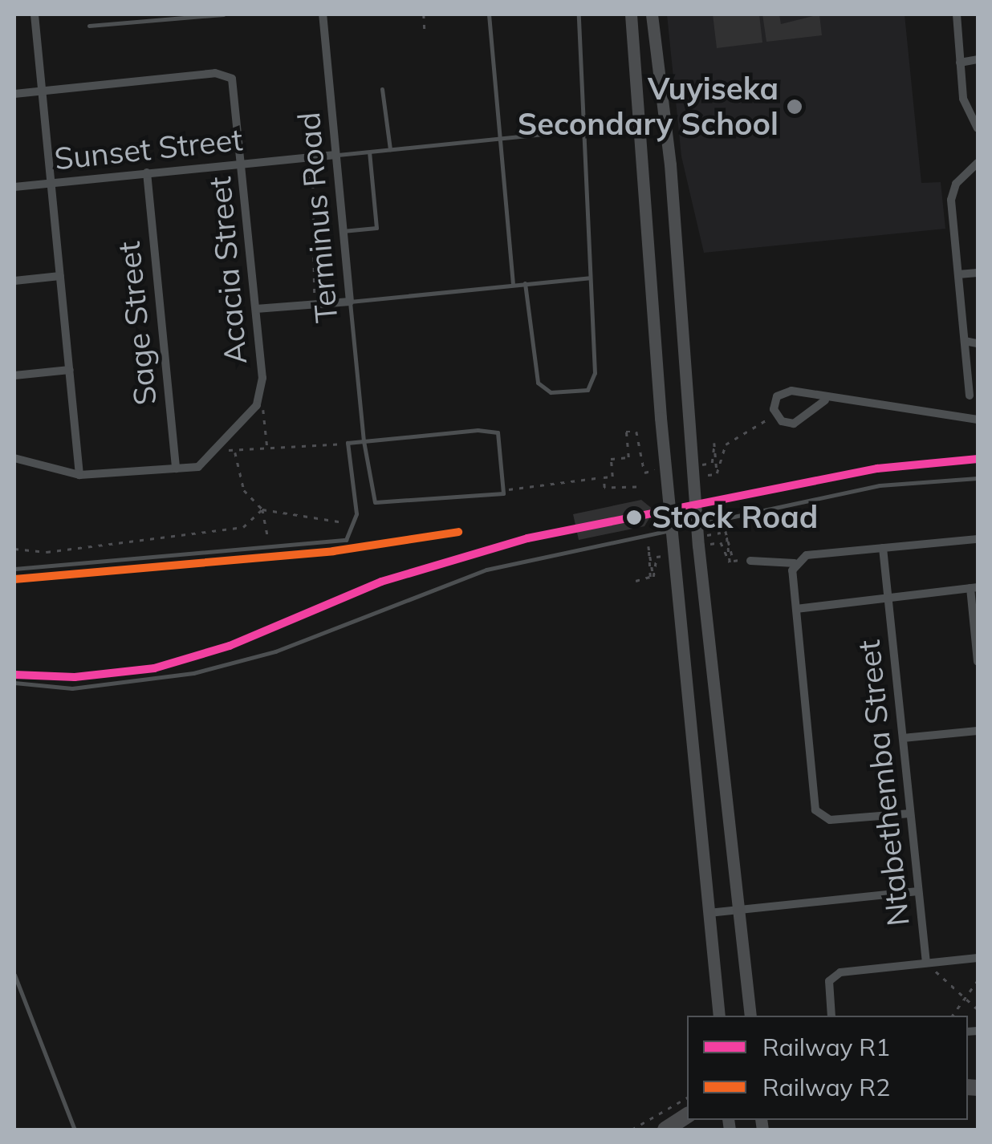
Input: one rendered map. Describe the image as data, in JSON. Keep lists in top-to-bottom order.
{
  "streets": {
    "street": [
      "Sunset Street",
      "Terminus Road",
      "Acacia Street",
      "Sage Street",
      "Ntabethemba Street"
    ]
  },
  "crossings": [
    ["Sunset Street", "Terminus Road"],
    ["Sunset Street", "Acacia Street"],
    ["Sunset Street", "Sage Street"],
    ["Acacia Street", "Sage Street"]
  ],
  "places": ["Vuyiseka Secondary School", "Stock Road"],
  "lines": ["rail line R1", "rail line R2"],
  "legend": ["Railway R1", "Railway R2"]
}
